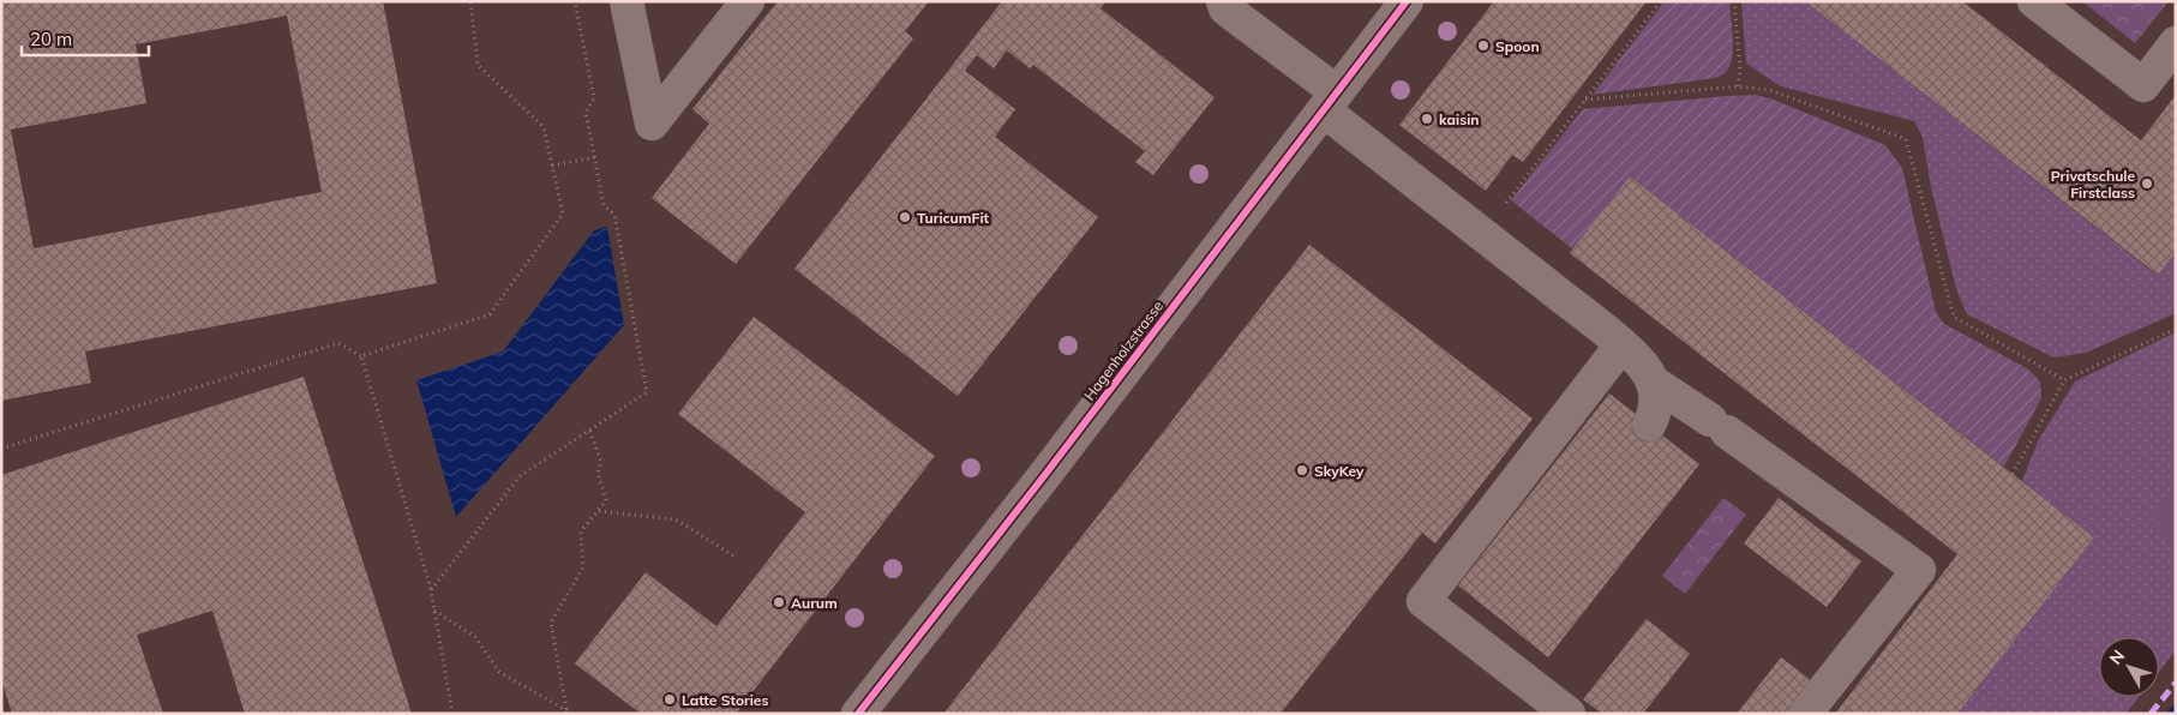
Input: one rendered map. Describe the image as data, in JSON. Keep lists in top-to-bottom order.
{
  "streets": {
    "street": ["Hagenholzstrasse"]
  },
  "places": [
    "Spoon",
    "kaisin",
    "Privatschule Firstclass",
    "TuricumFit",
    "SkyKey",
    "Aurum",
    "Latte Stories"
  ],
  "scale_bar": "20 m",
  "north": "top left"
}
